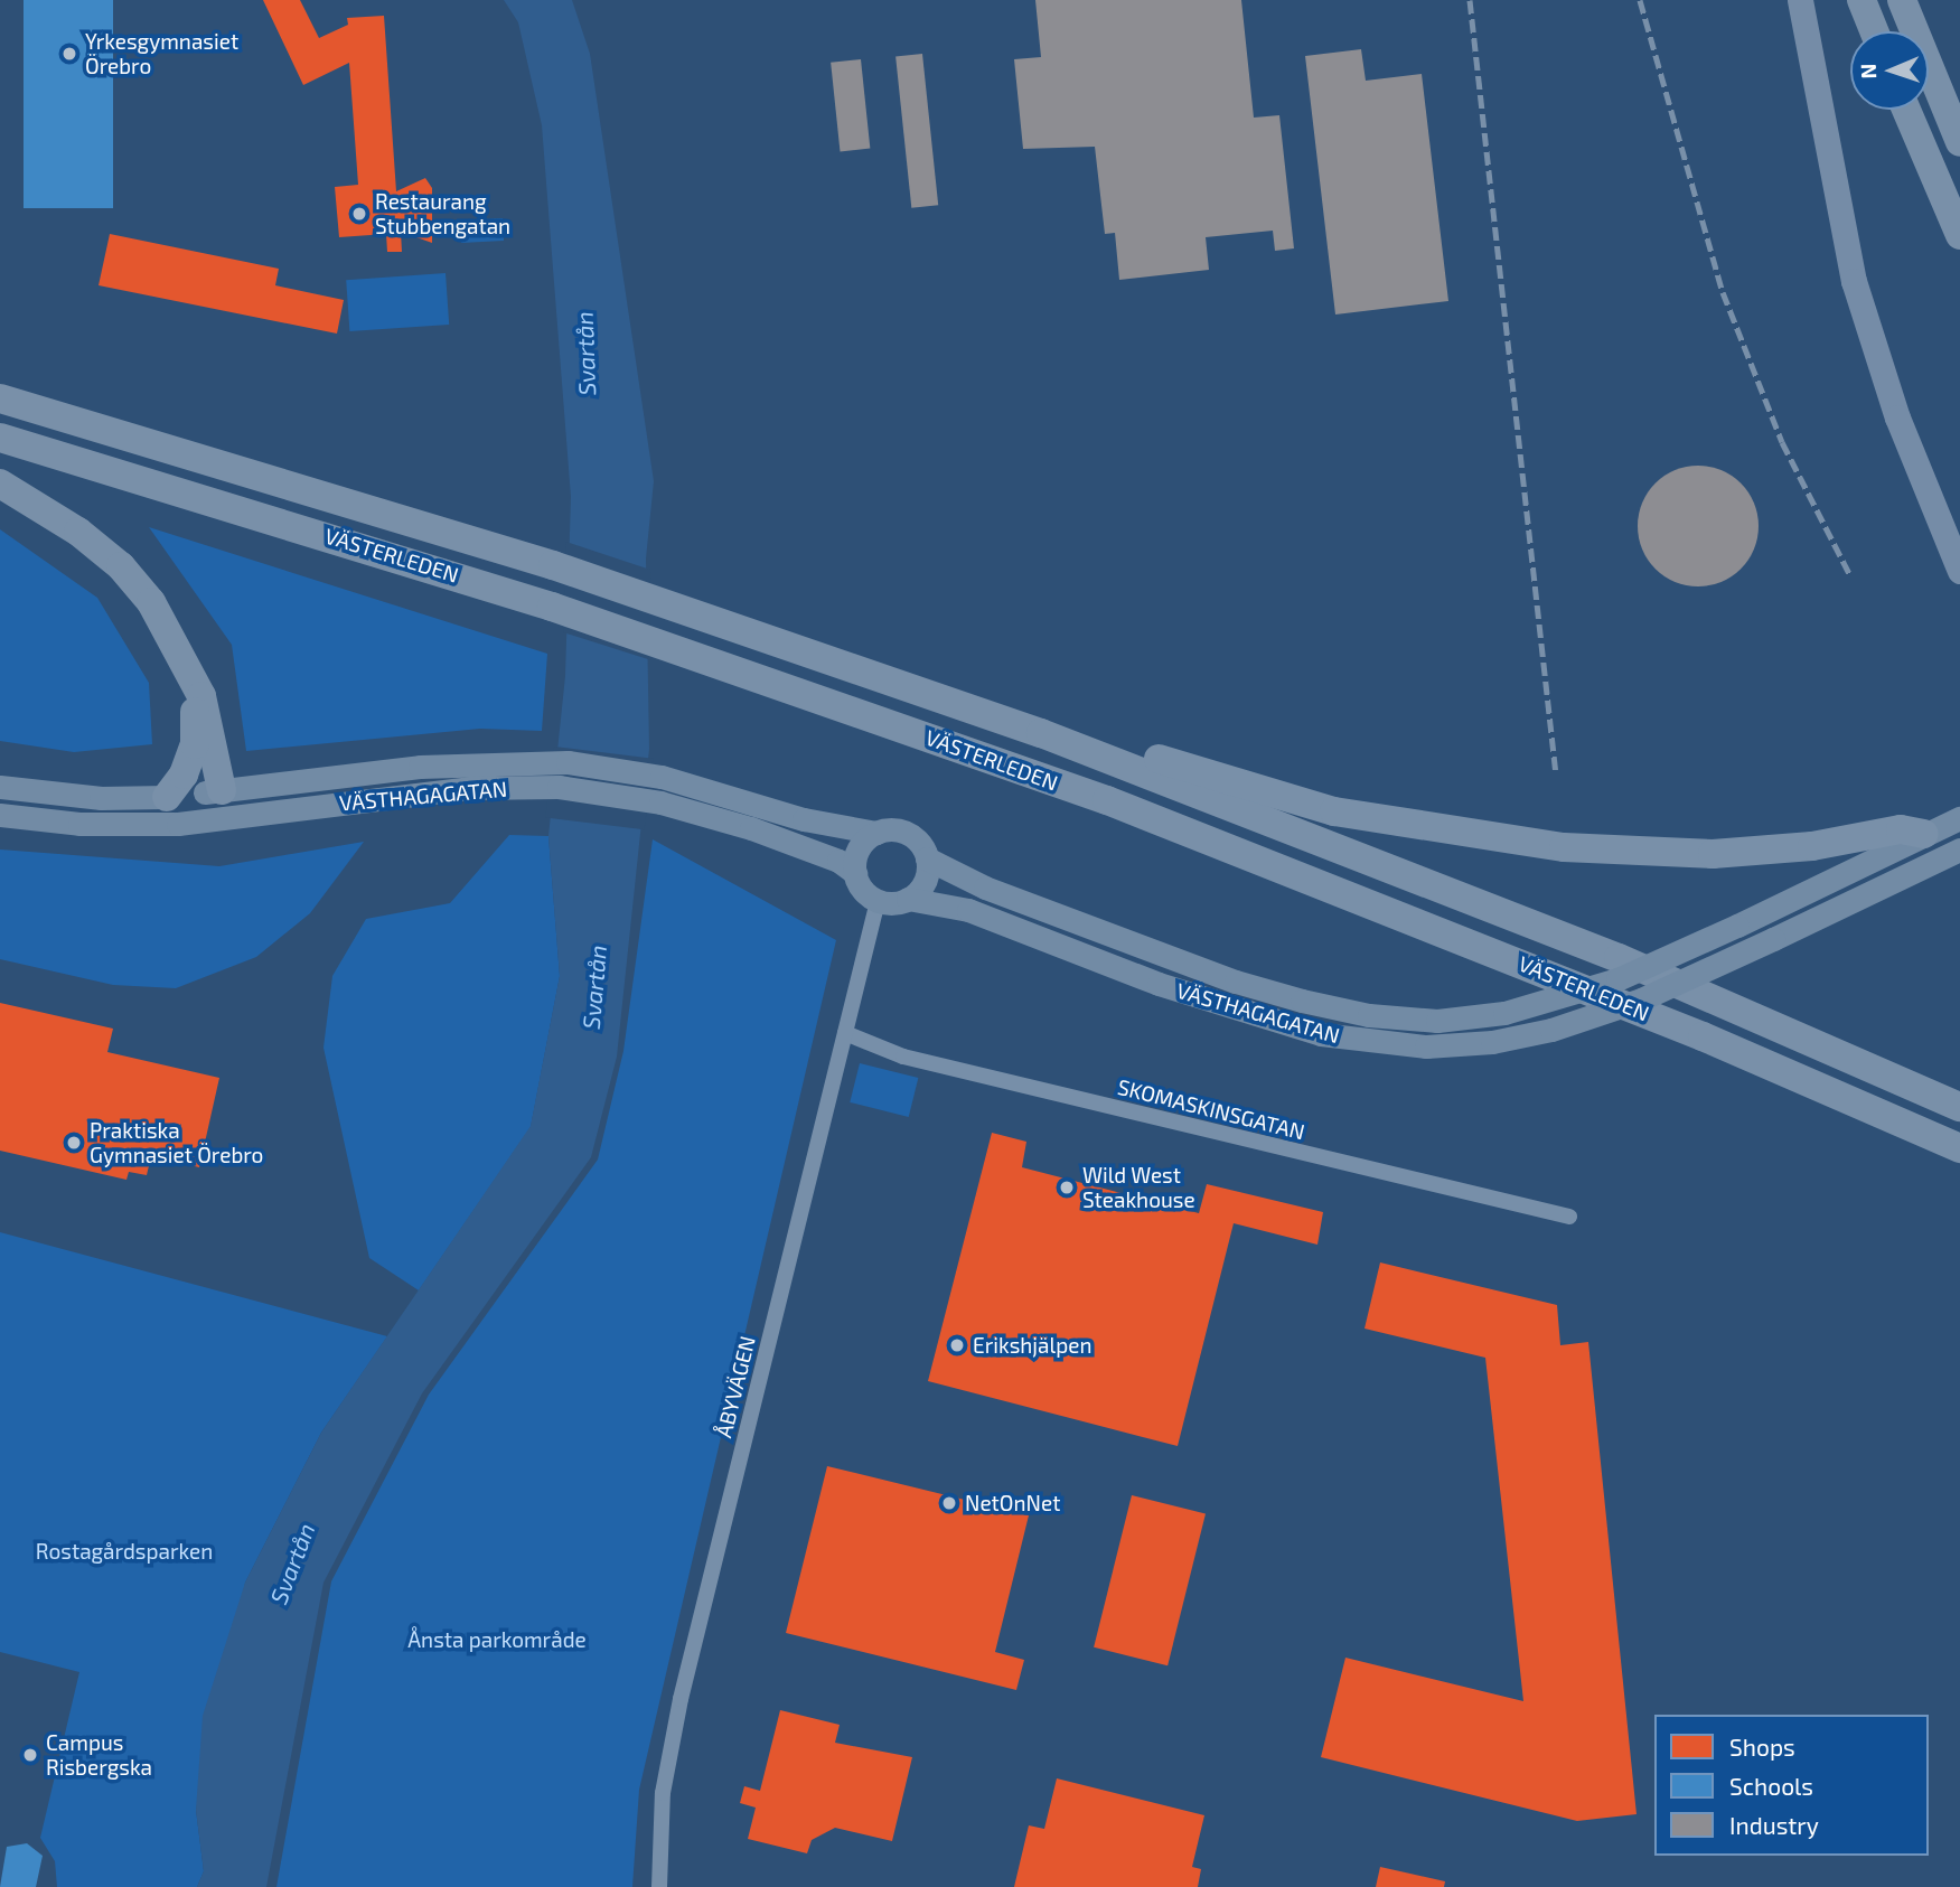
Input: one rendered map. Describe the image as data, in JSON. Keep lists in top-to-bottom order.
{
  "streets": {
    "highway": ["VÄSTERLEDEN"],
    "main road": ["VÄSTHAGAGATAN"],
    "street": ["SKOMASKINSGATAN", "ÅBYVÄGEN"]
  },
  "crossings": [
    ["VÄSTHAGAGATAN", "ÅBYVÄGEN"],
    ["SKOMASKINSGATAN", "ÅBYVÄGEN"]
  ],
  "water": ["Svartån"],
  "parks": ["Rostagårdsparken", "Ånsta parkområde"],
  "places": [
    "Yrkesgymnasiet Örebro",
    "Restaurang Stubbengatan",
    "Praktiska Gymnasiet Örebro",
    "Wild West Steakhouse",
    "Erikshjälpen",
    "NetOnNet",
    "Campus Risbergska"
  ],
  "legend": ["Shops", "Schools", "Industry"],
  "north": "left"
}
